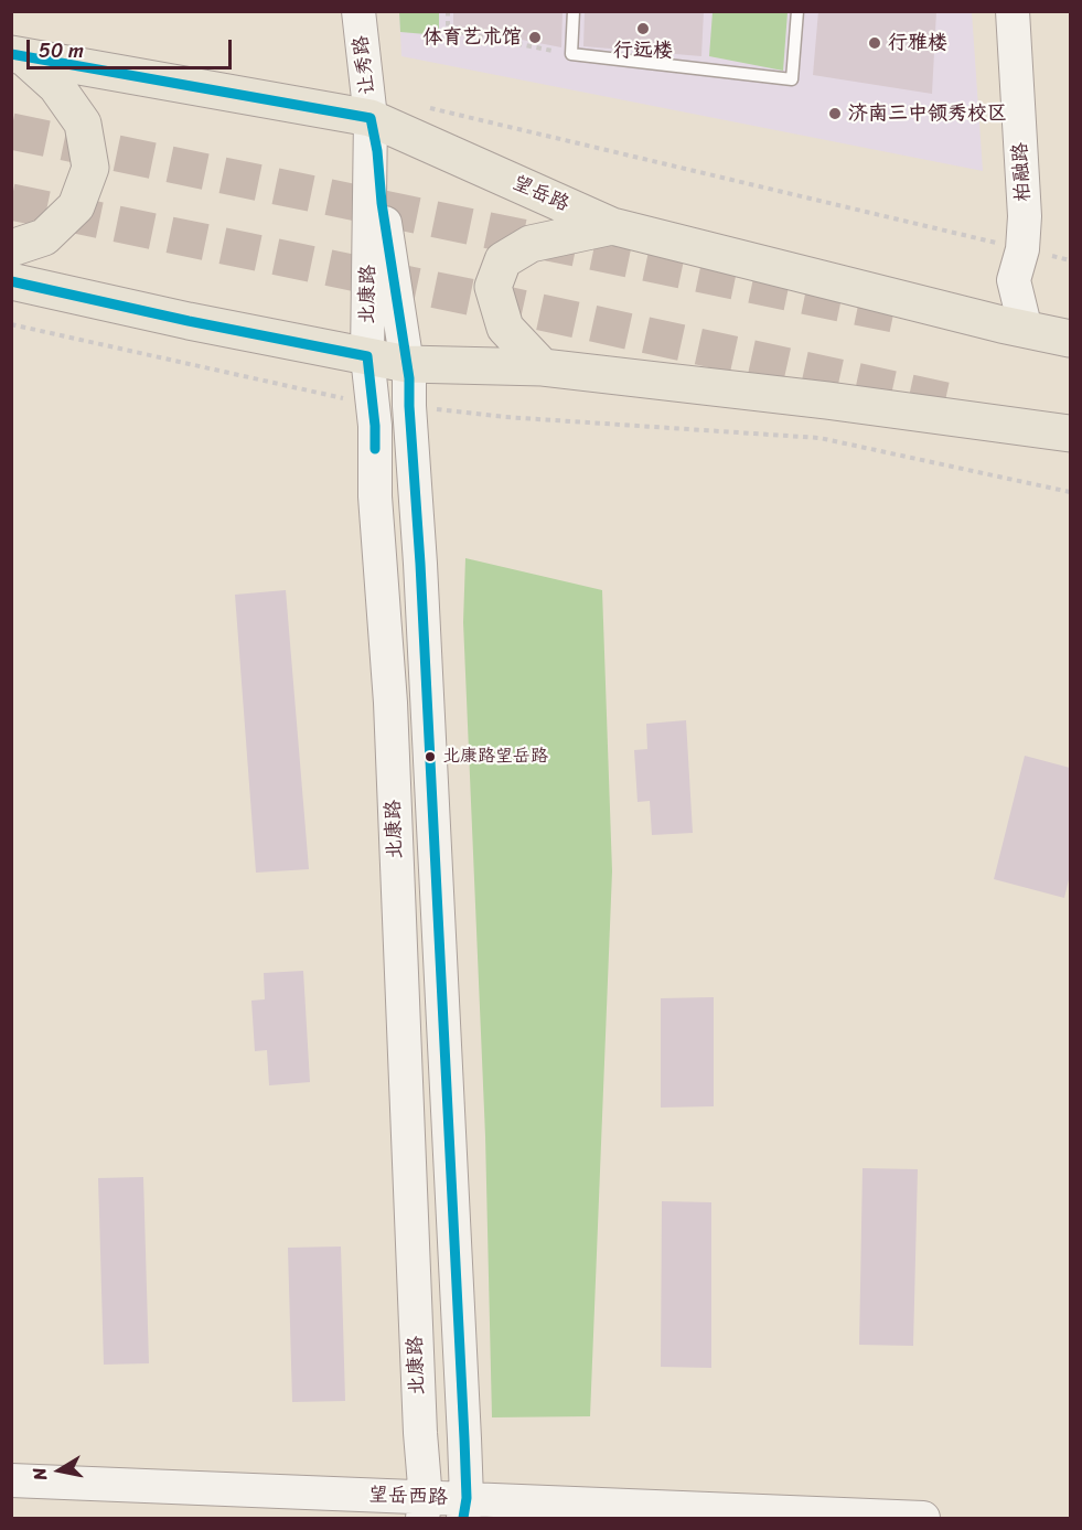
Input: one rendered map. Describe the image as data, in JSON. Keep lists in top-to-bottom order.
{
  "streets": {
    "main road": [
      "让秀路",
      "柏融路",
      "望岳路",
      "北康路",
      "望岳西路"
    ]
  },
  "crossings": [
    ["让秀路", "望岳路"],
    ["让秀路", "北康路"],
    ["柏融路", "望岳路"],
    ["望岳路", "北康路"],
    ["北康路", "望岳西路"]
  ],
  "places": [
    "行远楼",
    "体育艺术馆",
    "行雅楼",
    "济南三中领秀校区",
    "北康路望岳路"
  ],
  "scale_bar": "50 m",
  "north": "left"
}
